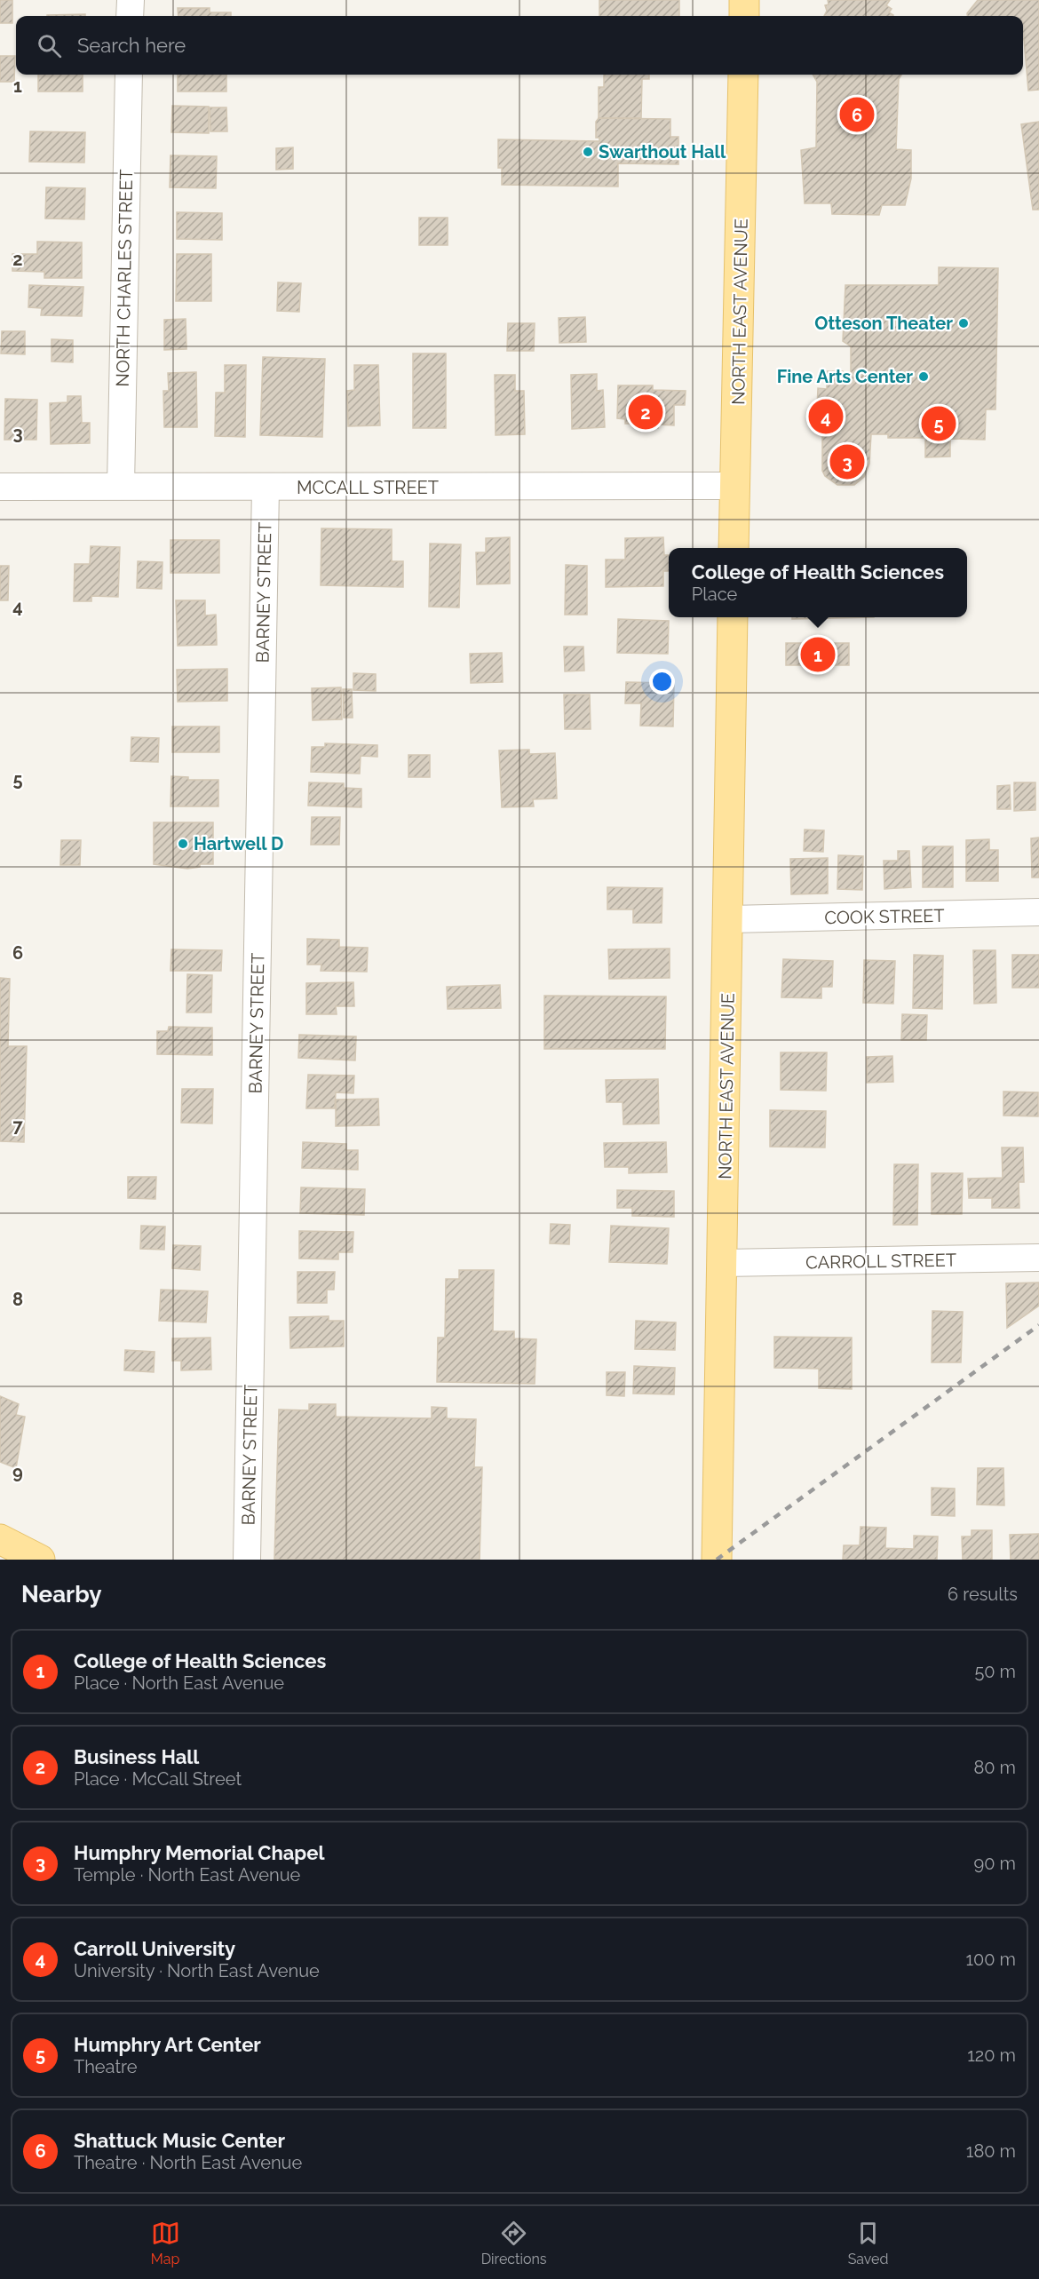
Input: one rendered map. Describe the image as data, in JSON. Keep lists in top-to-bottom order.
{
  "streets": {
    "main road": ["NORTH EAST AVENUE"],
    "street": [
      "NORTH CHARLES STREET",
      "MCCALL STREET",
      "BARNEY STREET",
      "COOK STREET",
      "CARROLL STREET"
    ]
  },
  "crossings": [
    ["NORTH CHARLES STREET", "MCCALL STREET"],
    ["NORTH EAST AVENUE", "MCCALL STREET"],
    ["NORTH EAST AVENUE", "COOK STREET"],
    ["NORTH EAST AVENUE", "CARROLL STREET"],
    ["MCCALL STREET", "BARNEY STREET"]
  ],
  "places": [
    "Swarthout Hall",
    "Otteson Theater",
    "Fine Arts Center",
    "Hartwell D"
  ],
  "page": {
    "search": "Search here",
    "pins": [
      "6",
      "2",
      "4",
      "5",
      "3",
      "1"
    ],
    "popup": ["College of Health Sciences", "Place"],
    "heading": ["Nearby", "6 results"],
    "list": [
      {
        "mark": "1",
        "name": "College of Health Sciences",
        "note": "Place · North East Avenue",
        "value": "50 m"
      },
      {
        "mark": "2",
        "name": "Business Hall",
        "note": "Place · McCall Street",
        "value": "80 m"
      },
      {
        "mark": "3",
        "name": "Humphry Memorial Chapel",
        "note": "Temple · North East Avenue",
        "value": "90 m"
      },
      {
        "mark": "4",
        "name": "Carroll University",
        "note": "University · North East Avenue",
        "value": "100 m"
      },
      {
        "mark": "5",
        "name": "Humphry Art Center",
        "note": "Theatre",
        "value": "120 m"
      },
      {
        "mark": "6",
        "name": "Shattuck Music Center",
        "note": "Theatre · North East Avenue",
        "value": "180 m"
      }
    ],
    "nav": ["Map", "Directions", "Saved"]
  },
  "grid": {
    "rows": [
      "1",
      "2",
      "3",
      "4",
      "5",
      "6",
      "7",
      "8",
      "9"
    ]
  }
}
